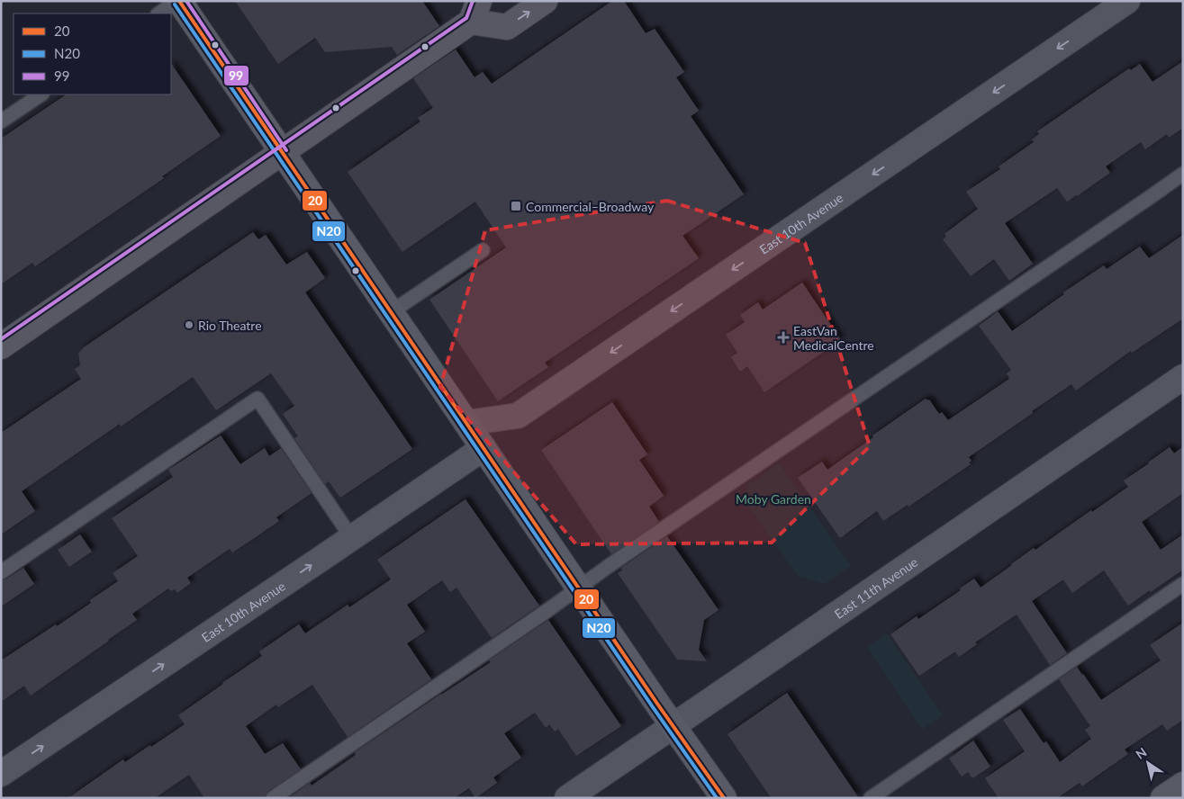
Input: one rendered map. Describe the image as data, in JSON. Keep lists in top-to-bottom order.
{
  "streets": {
    "street": ["East 10th Avenue", "East 11th Avenue"]
  },
  "parks": ["Moby Garden"],
  "places": {
    "transit": ["Commercial–Broadway"],
    "other": ["Rio Theatre"],
    "health": ["EastVan MedicalCentre"]
  },
  "lines": ["transit line 20", "transit line 99", "transit line N20"],
  "legend": ["20", "N20", "99"],
  "north": "top left"
}
